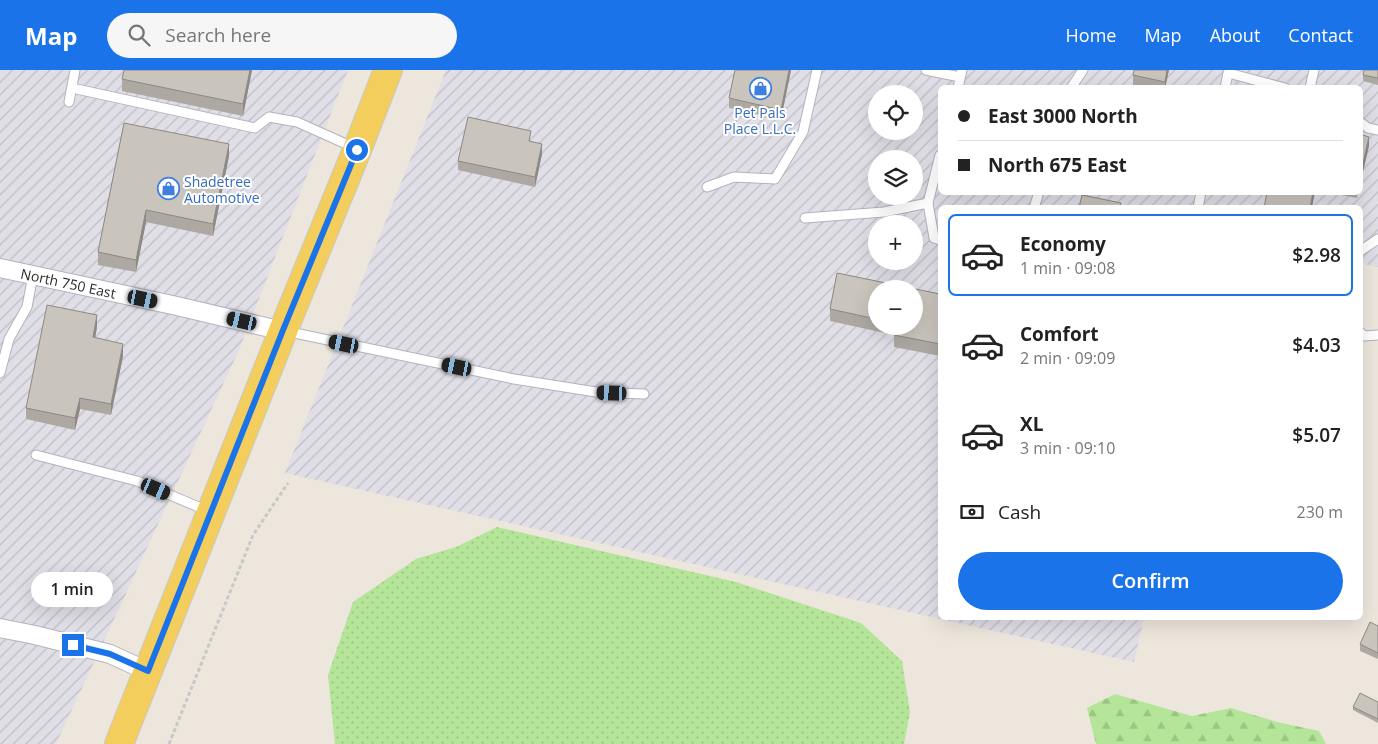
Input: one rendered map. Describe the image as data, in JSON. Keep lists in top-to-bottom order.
{
  "streets": {
    "street": ["North 750 East"]
  },
  "places": {
    "shop": ["Pet Pals Place L.L.C.", "Shadetree Automotive"]
  },
  "page": {
    "header": "Map",
    "search": "Search here",
    "nav": [
      "Home",
      "Map",
      "About",
      "Contact"
    ],
    "map_buttons": ["+", "−"],
    "banner": ["East 3000 North", "North 675 East"],
    "list": [
      {
        "name": "Economy",
        "note": "1 min · 09:08",
        "value": "$2.98"
      },
      {
        "name": "Comfort",
        "note": "2 min · 09:09",
        "value": "$4.03"
      },
      {
        "name": "XL",
        "note": "3 min · 09:10",
        "value": "$5.07"
      }
    ],
    "pay": ["Cash", "230 m"],
    "buttons": "Confirm",
    "bubble": "1 min"
  }
}
